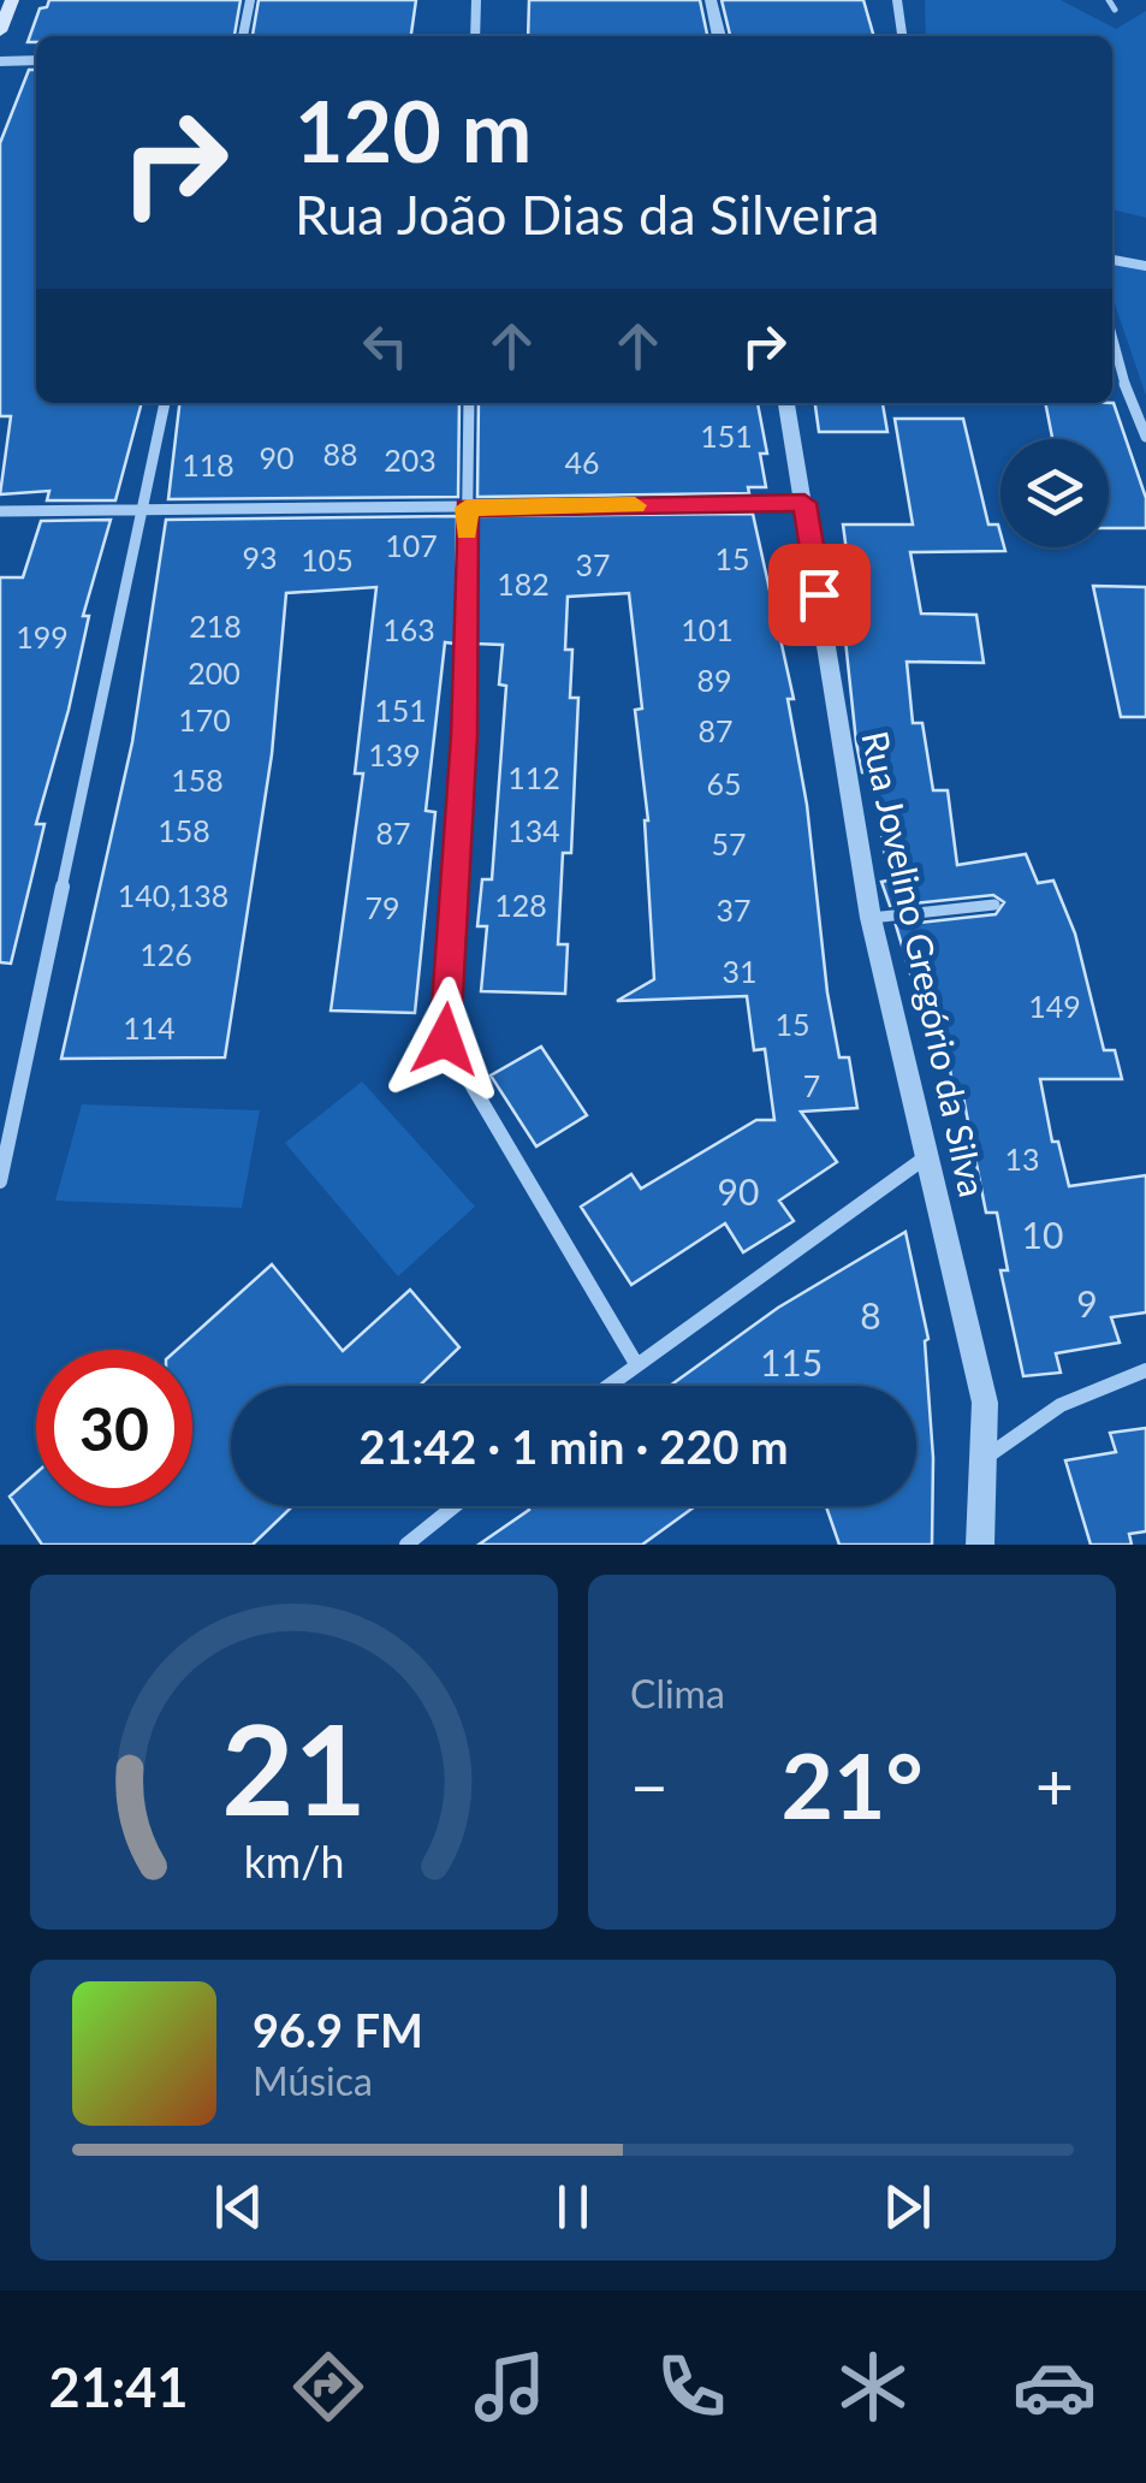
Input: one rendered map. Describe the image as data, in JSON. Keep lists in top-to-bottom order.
{
  "streets": {
    "street": ["Rua Jovelino Gregório da Silva"]
  },
  "house_numbers": [
    "151",
    "88",
    "90",
    "203",
    "46",
    "118",
    "107",
    "93",
    "15",
    "105",
    "37",
    "182",
    "218",
    "163",
    "101",
    "199",
    "200",
    "89",
    "151",
    "170",
    "87",
    "139",
    "112",
    "158",
    "65",
    "158",
    "134",
    "87",
    "57",
    "140,138",
    "128",
    "79",
    "37",
    "126",
    "31",
    "149",
    "15",
    "114",
    "7",
    "13",
    "90",
    "10",
    "9",
    "8",
    "115"
  ],
  "page": {
    "turn": ["120 m", "Rua João Dias da Silveira"],
    "limit": "30",
    "trip": "21:42 · 1 min · 220 m",
    "tile": "Clima",
    "heat": ["−", "21°", "+"],
    "song": ["96.9 FM", "Música"],
    "tabs": "21:41",
    "gauge": ["21", "km/h"]
  }
}
